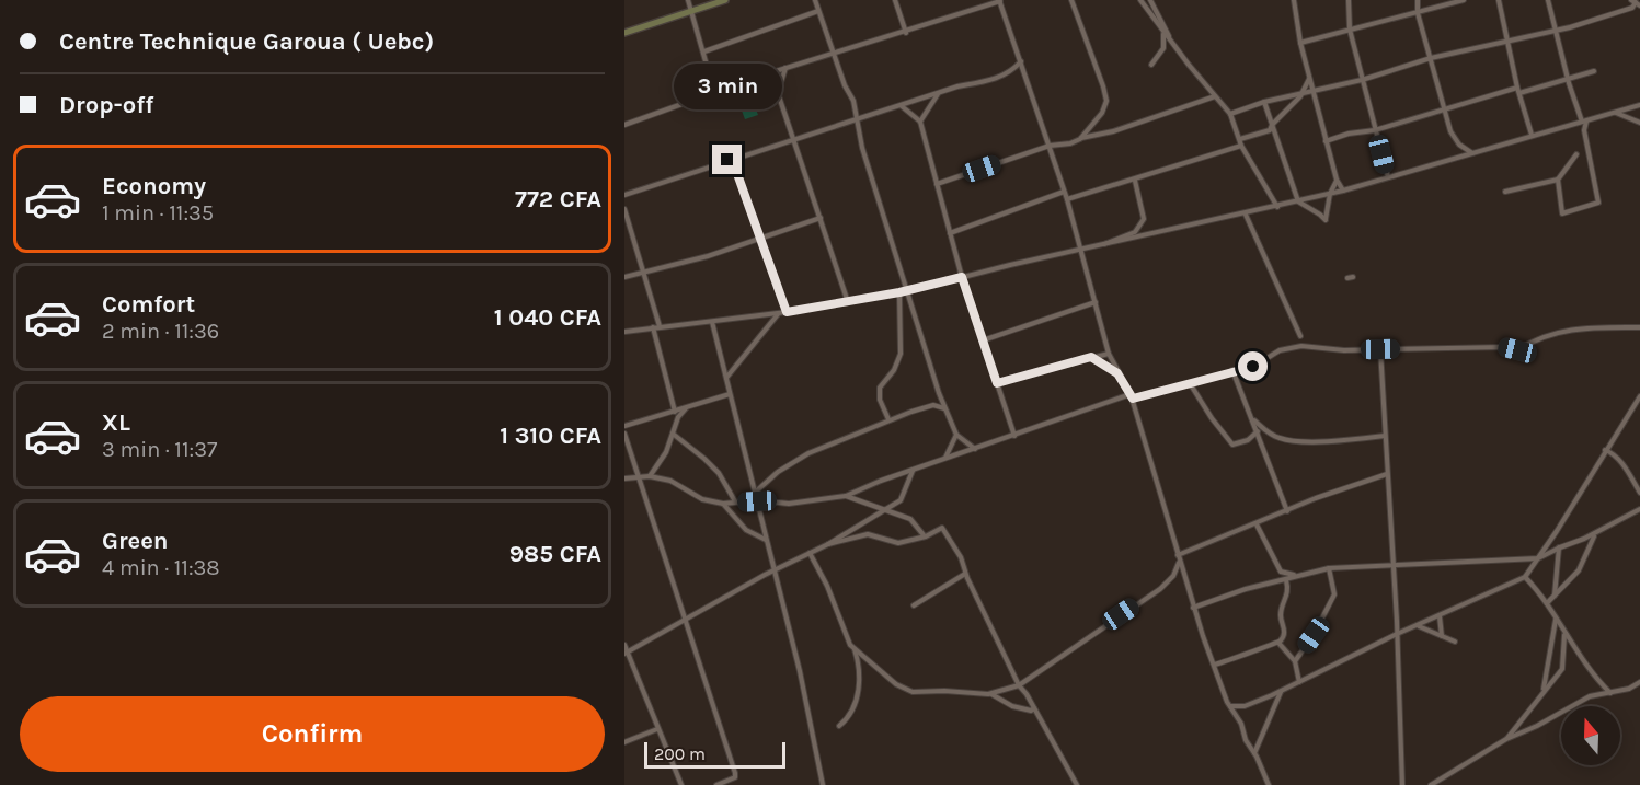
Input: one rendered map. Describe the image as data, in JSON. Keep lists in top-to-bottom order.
{
  "scale_bar": "200 m",
  "north": "top",
  "page": {
    "banner": ["Centre Technique Garoua ( Uebc)", "Drop-off"],
    "bubble": "3 min",
    "list": [
      {
        "name": "Economy",
        "note": "1 min · 11:35",
        "value": "772 CFA"
      },
      {
        "name": "Comfort",
        "note": "2 min · 11:36",
        "value": "1 040 CFA"
      },
      {
        "name": "XL",
        "note": "3 min · 11:37",
        "value": "1 310 CFA"
      },
      {
        "name": "Green",
        "note": "4 min · 11:38",
        "value": "985 CFA"
      }
    ],
    "buttons": "Confirm",
    "scale": "200 m"
  }
}
